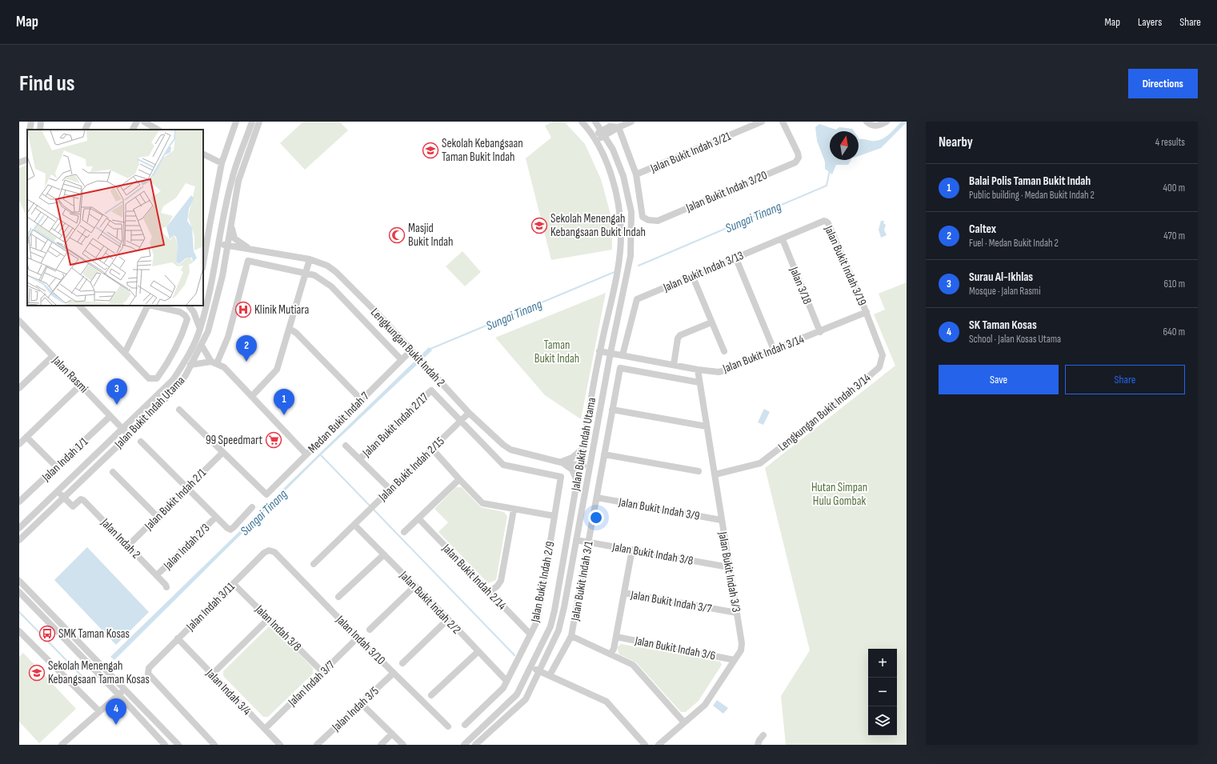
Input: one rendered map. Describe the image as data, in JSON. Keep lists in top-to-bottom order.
{
  "streets": {
    "street": [
      "Jalan Bukit Indah 3/21",
      "Jalan Bukit Indah 3/20",
      "Jalan Bukit Indah 3/19",
      "Jalan Bukit Indah 3/13",
      "Jalan 3/18",
      "Lengkungan Bukit Indah 2",
      "Jalan Bukit Indah 3/14",
      "Jalan Rasmi",
      "Jalan Bukit Indah Utama",
      "Lengkungan Bukit Indah 3/14",
      "Medan Bukit Indah 7",
      "Jalan Bukit Indah 2/17",
      "Jalan Indah 1/1",
      "Jalan Bukit Indah 2/15",
      "Jalan Bukit Indah 2/1",
      "Jalan Bukit Indah 3/9",
      "Jalan Indah 2",
      "Jalan Indah 2/3",
      "Jalan Bukit Indah 3/8",
      "Jalan Bukit Indah 3/3",
      "Jalan Bukit Indah 2/14",
      "Jalan Bukit Indah 3/1",
      "Jalan Bukit Indah 2/9",
      "Jalan Bukit Indah 3/7",
      "Jalan Bukit Indah 2/2",
      "Jalan Indah 3/11",
      "Jalan Indah 3/8",
      "Jalan Indah 3/10",
      "Jalan Bukit Indah 3/6",
      "Jalan Indah 3/7",
      "Jalan Indah 3/4",
      "Jalan Indah 3/5"
    ]
  },
  "crossings": [
    ["Jalan Bukit Indah 3/21", "Jalan Bukit Indah 3/20"],
    ["Jalan Bukit Indah 3/19", "Jalan Bukit Indah 3/13"],
    ["Jalan Bukit Indah 3/19", "Jalan Bukit Indah 3/14"],
    ["Jalan Bukit Indah 3/19", "Lengkungan Bukit Indah 3/14"],
    ["Jalan Bukit Indah 3/13", "Jalan 3/18"],
    ["Jalan Bukit Indah 3/13", "Jalan Bukit Indah 3/14"],
    ["Jalan 3/18", "Jalan Bukit Indah 3/14"],
    ["Lengkungan Bukit Indah 2", "Jalan Bukit Indah Utama"],
    ["Lengkungan Bukit Indah 2", "Medan Bukit Indah 7"],
    ["Lengkungan Bukit Indah 2", "Jalan Bukit Indah 2/15"],
    ["Jalan Bukit Indah 3/14", "Jalan Bukit Indah Utama"],
    ["Jalan Bukit Indah 3/14", "Lengkungan Bukit Indah 3/14"],
    ["Jalan Bukit Indah 3/14", "Jalan Bukit Indah 3/3"],
    ["Jalan Rasmi", "Jalan Bukit Indah Utama"],
    ["Jalan Rasmi", "Jalan Indah 1/1"],
    ["Jalan Bukit Indah Utama", "Jalan Indah 2"],
    ["Jalan Bukit Indah Utama", "Jalan Bukit Indah 3/8"],
    ["Lengkungan Bukit Indah 3/14", "Jalan Bukit Indah 3/3"],
    ["Medan Bukit Indah 7", "Jalan Bukit Indah 2/1"],
    ["Jalan Bukit Indah 2/17", "Jalan Bukit Indah 2/15"],
    ["Jalan Bukit Indah 2/17", "Jalan Bukit Indah 2/9"],
    ["Jalan Bukit Indah 2/15", "Jalan Bukit Indah 2/9"],
    ["Jalan Bukit Indah 2/15", "Jalan Bukit Indah 2/2"],
    ["Jalan Bukit Indah 2/1", "Jalan Indah 2"],
    ["Jalan Bukit Indah 3/9", "Jalan Bukit Indah 3/3"],
    ["Jalan Bukit Indah 3/9", "Jalan Bukit Indah 3/1"],
    ["Jalan Indah 2", "Jalan Indah 2/3"],
    ["Jalan Bukit Indah 3/8", "Jalan Bukit Indah 3/3"],
    ["Jalan Bukit Indah 3/8", "Jalan Bukit Indah 3/1"],
    ["Jalan Bukit Indah 3/3", "Jalan Bukit Indah 3/1"],
    ["Jalan Bukit Indah 3/3", "Jalan Bukit Indah 3/7"],
    ["Jalan Bukit Indah 3/3", "Jalan Bukit Indah 3/6"],
    ["Jalan Bukit Indah 2/14", "Jalan Bukit Indah 2/9"],
    ["Jalan Bukit Indah 2/9", "Jalan Bukit Indah 2/2"],
    ["Jalan Indah 3/11", "Jalan Indah 3/8"],
    ["Jalan Indah 3/11", "Jalan Indah 3/10"],
    ["Jalan Indah 3/11", "Jalan Indah 3/4"],
    ["Jalan Indah 3/8", "Jalan Indah 3/7"],
    ["Jalan Indah 3/10", "Jalan Indah 3/7"],
    ["Jalan Indah 3/10", "Jalan Indah 3/5"],
    ["Jalan Indah 3/7", "Jalan Indah 3/4"]
  ],
  "water": ["Sungai Tinang"],
  "parks": ["Taman Bukit Indah", "Hutan Simpan Hulu Gombak"],
  "places": {
    "school or university": ["Sekolah Kebangsaan Taman Bukit Indah", "Sekolah Menengah Kebangsaan Bukit Indah", "Sekolah Menengah Kebangsaan Taman Kosas"],
    "mosque": ["Masjid Bukit Indah"],
    "hospital": ["Klinik Mutiara"],
    "supermarket": ["99 Speedmart"],
    "bus stop": ["SMK Taman Kosas"]
  },
  "north": "top",
  "page": {
    "header": "Map",
    "nav": ["Map", "Layers", "Share"],
    "buttons": [
      "Directions",
      ["Save", "Share"]
    ],
    "title": "Find us",
    "heading": ["Nearby", "4 results"],
    "list": [
      {
        "mark": "1",
        "name": "Balai Polis Taman Bukit Indah",
        "note": "Public building · Medan Bukit Indah 2",
        "value": "400 m"
      },
      {
        "mark": "2",
        "name": "Caltex",
        "note": "Fuel · Medan Bukit Indah 2",
        "value": "470 m"
      },
      {
        "mark": "3",
        "name": "Surau Al-Ikhlas",
        "note": "Mosque · Jalan Rasmi",
        "value": "610 m"
      },
      {
        "mark": "4",
        "name": "SK Taman Kosas",
        "note": "School · Jalan Kosas Utama",
        "value": "640 m"
      }
    ],
    "pins": [
      "2",
      "3",
      "1",
      "4"
    ],
    "map_buttons": ["+", "−"]
  }
}
